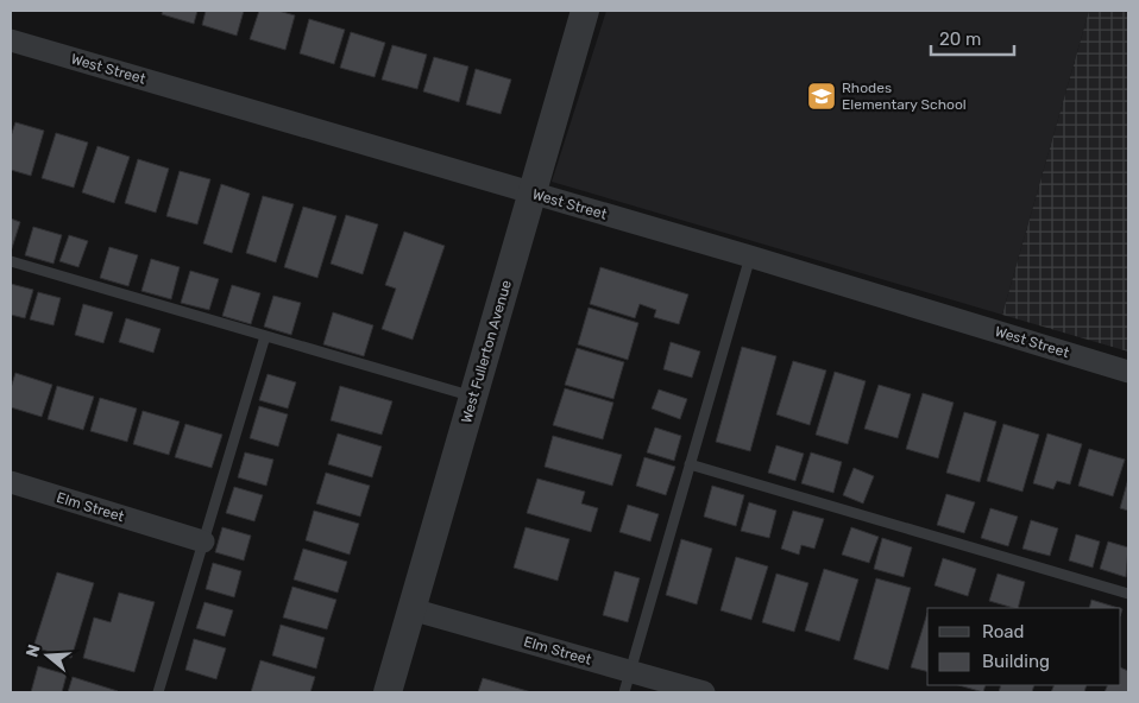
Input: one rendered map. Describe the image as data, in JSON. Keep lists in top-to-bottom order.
{
  "streets": {
    "street": ["West Street", "West Fullerton Avenue", "Elm Street"]
  },
  "crossings": [
    ["West Street", "West Fullerton Avenue"],
    ["West Fullerton Avenue", "Elm Street"]
  ],
  "places": {
    "school or university": ["Rhodes Elementary School"]
  },
  "legend": ["Road", "Building"],
  "scale_bar": "20 m",
  "north": "left"
}
